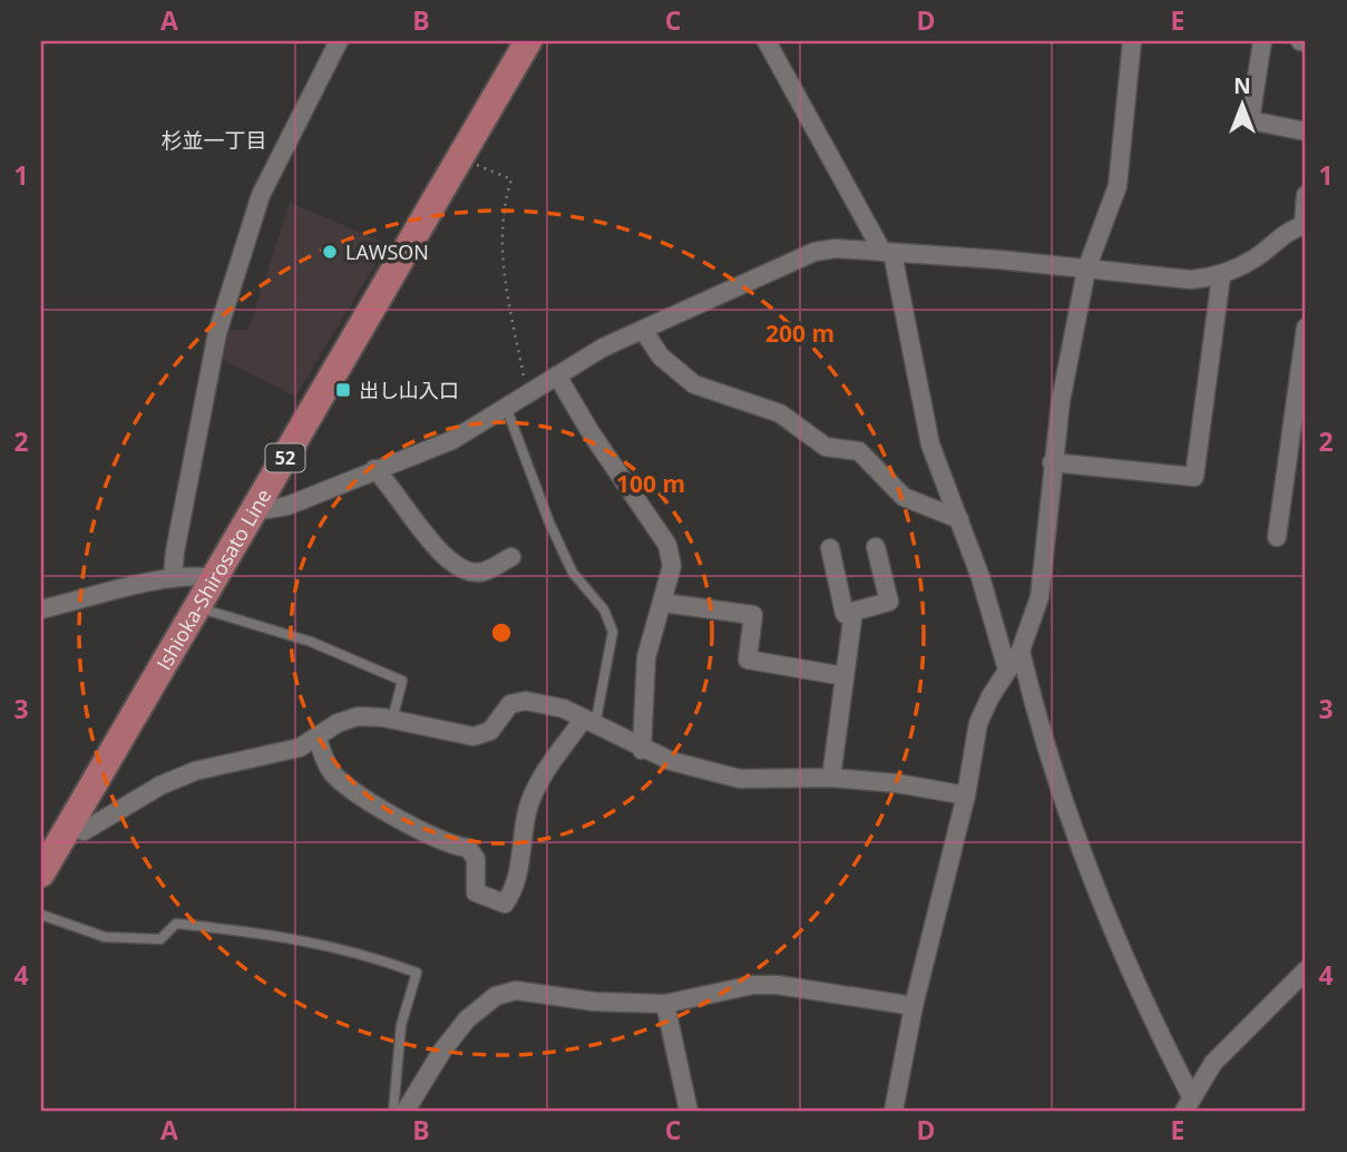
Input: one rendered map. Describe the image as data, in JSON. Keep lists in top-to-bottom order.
{
  "streets": {
    "main road": ["52", "Ishioka-Shirosato Line"]
  },
  "districts": ["杉並一丁目"],
  "places": {
    "other": ["LAWSON"],
    "transit": ["出し山入口"]
  },
  "north": "top",
  "grid": {
    "columns": [
      "A",
      "B",
      "C",
      "D",
      "E"
    ],
    "rows": [
      "1",
      "2",
      "3",
      "4"
    ]
  },
  "rings": ["200 m", "100 m"]
}
